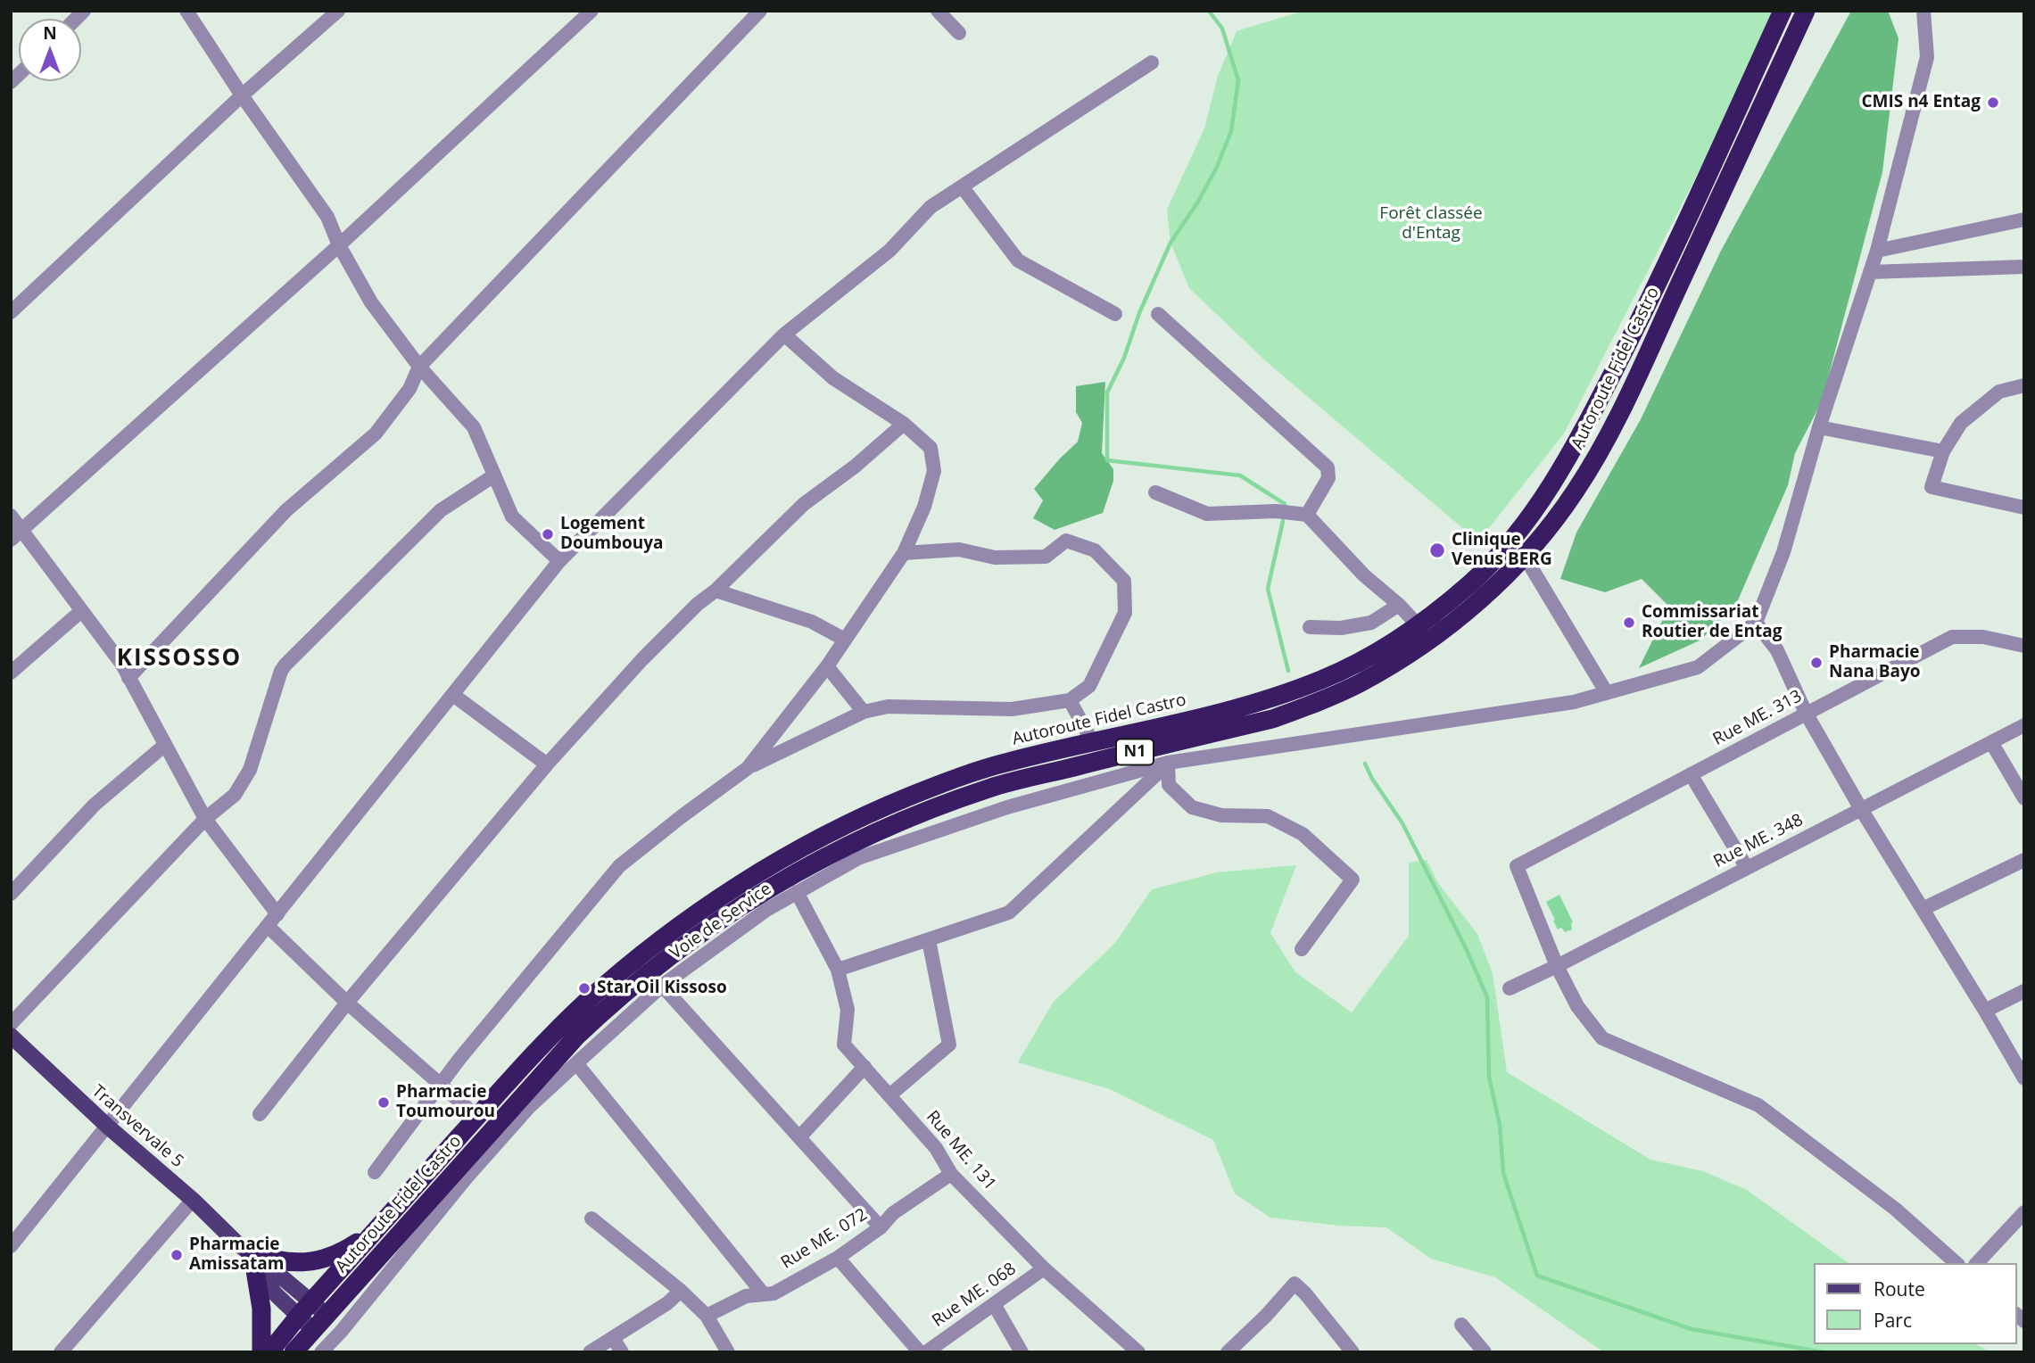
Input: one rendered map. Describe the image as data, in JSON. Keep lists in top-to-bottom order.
{
  "streets": {
    "highway": ["Autoroute Fidel Castro", "N1"],
    "main road": ["Transvervale 5"],
    "street": [
      "Rue ME. 313",
      "Rue ME. 348",
      "Voie de Service",
      "Rue ME. 131",
      "Rue ME. 072",
      "Rue ME. 068"
    ]
  },
  "crossings": [
    ["Autoroute Fidel Castro", "Voie de Service"],
    ["Autoroute Fidel Castro", "Transvervale 5"],
    ["Rue ME. 313", "Rue ME. 348"],
    ["Voie de Service", "Rue ME. 131"],
    ["Rue ME. 131", "Rue ME. 072"],
    ["Rue ME. 131", "Rue ME. 068"]
  ],
  "districts": ["KISSOSSO"],
  "parks": ["Forêt classée d'Entag"],
  "places": [
    "CMIS n4 Entag",
    "Logement Doumbouya",
    "Clinique Venus BERG",
    "Commissariat Routier de Entag",
    "Pharmacie Nana Bayo",
    "Star Oil Kissoso",
    "Pharmacie Toumourou",
    "Pharmacie Amissatam"
  ],
  "legend": ["Route", "Parc"],
  "north": "top"
}
